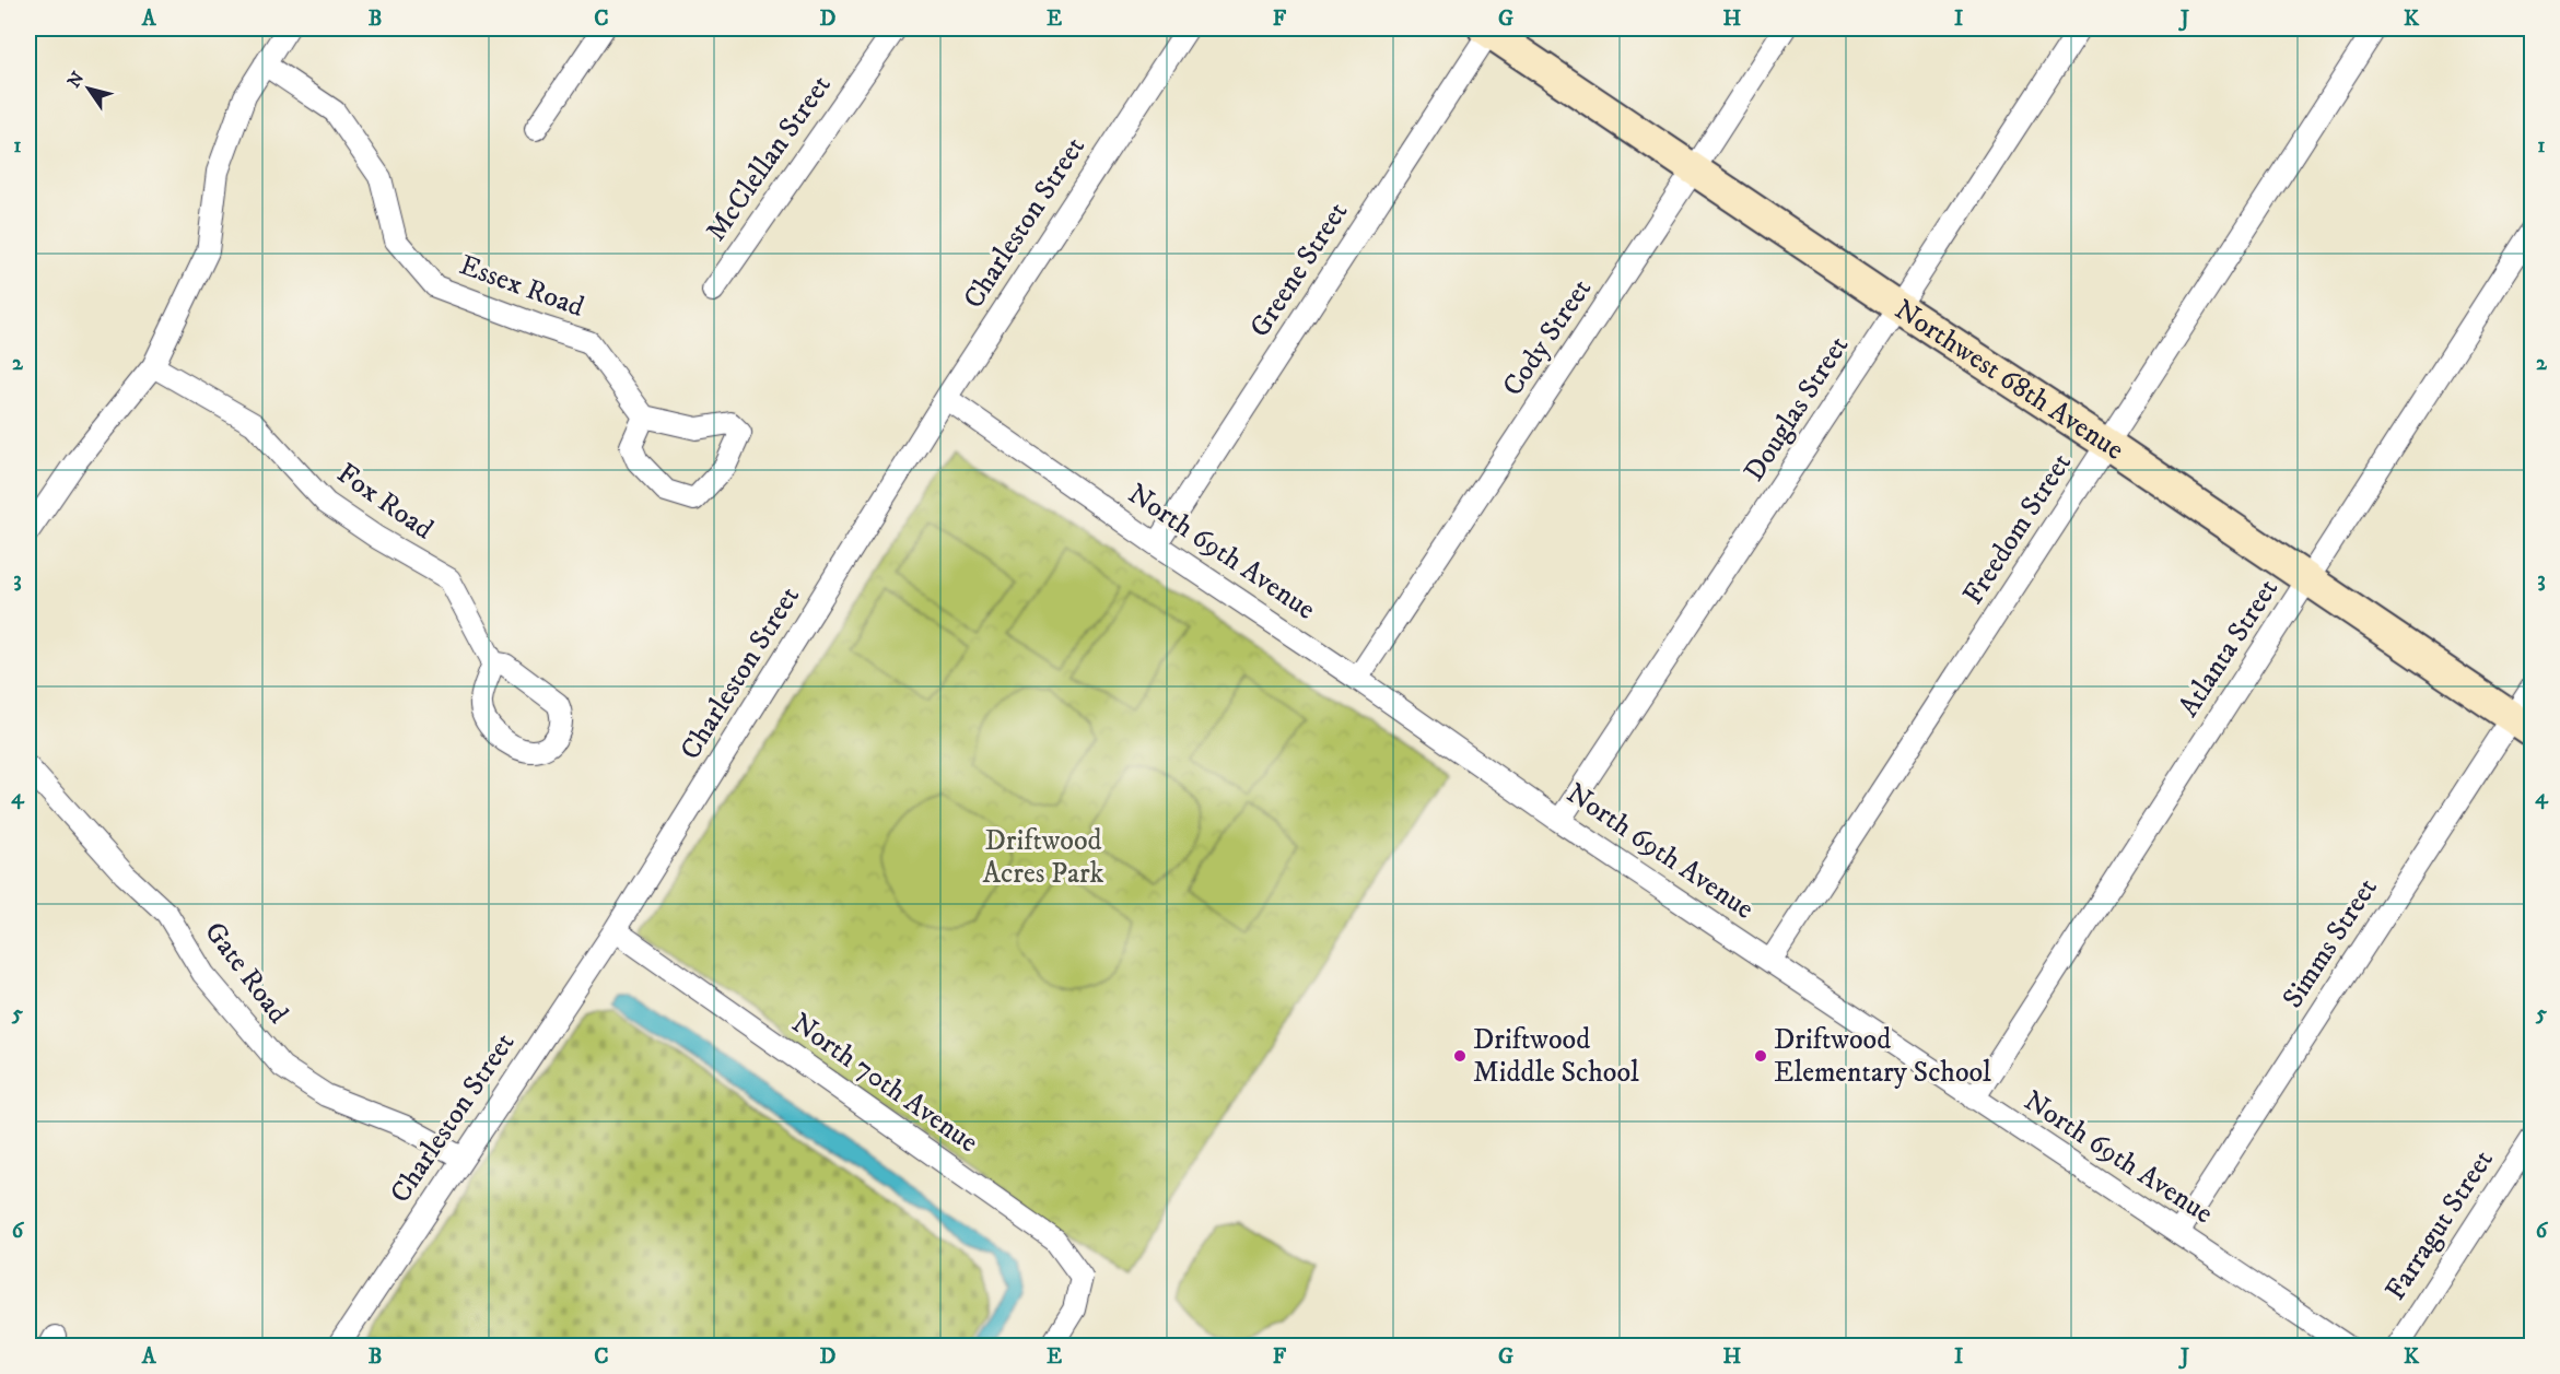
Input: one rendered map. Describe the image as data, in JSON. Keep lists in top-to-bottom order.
{
  "streets": {
    "street": [
      "McClellan Street",
      "Charleston Street",
      "Greene Street",
      "Essex Road",
      "Cody Street",
      "Northwest 68th Avenue",
      "Douglas Street",
      "Fox Road",
      "Freedom Street",
      "North 69th Avenue",
      "Atlanta Street",
      "Simms Street",
      "Gate Road",
      "North 70th Avenue",
      "Farragut Street"
    ]
  },
  "crossings": [
    ["Charleston Street", "North 69th Avenue"],
    ["Charleston Street", "Gate Road"],
    ["Charleston Street", "North 70th Avenue"],
    ["Greene Street", "Northwest 68th Avenue"],
    ["Greene Street", "North 69th Avenue"],
    ["Cody Street", "Northwest 68th Avenue"],
    ["Cody Street", "North 69th Avenue"],
    ["Northwest 68th Avenue", "Douglas Street"],
    ["Northwest 68th Avenue", "Freedom Street"],
    ["Northwest 68th Avenue", "Atlanta Street"],
    ["Northwest 68th Avenue", "Simms Street"],
    ["Douglas Street", "North 69th Avenue"],
    ["Freedom Street", "North 69th Avenue"],
    ["North 69th Avenue", "Atlanta Street"],
    ["North 69th Avenue", "Simms Street"]
  ],
  "parks": ["Driftwood Acres Park"],
  "places": ["Driftwood Middle School", "Driftwood Elementary School"],
  "north": "top left",
  "grid": {
    "columns": [
      "A",
      "B",
      "C",
      "D",
      "E",
      "F",
      "G",
      "H",
      "I",
      "J",
      "K"
    ],
    "rows": [
      "1",
      "2",
      "3",
      "4",
      "5",
      "6"
    ]
  }
}
